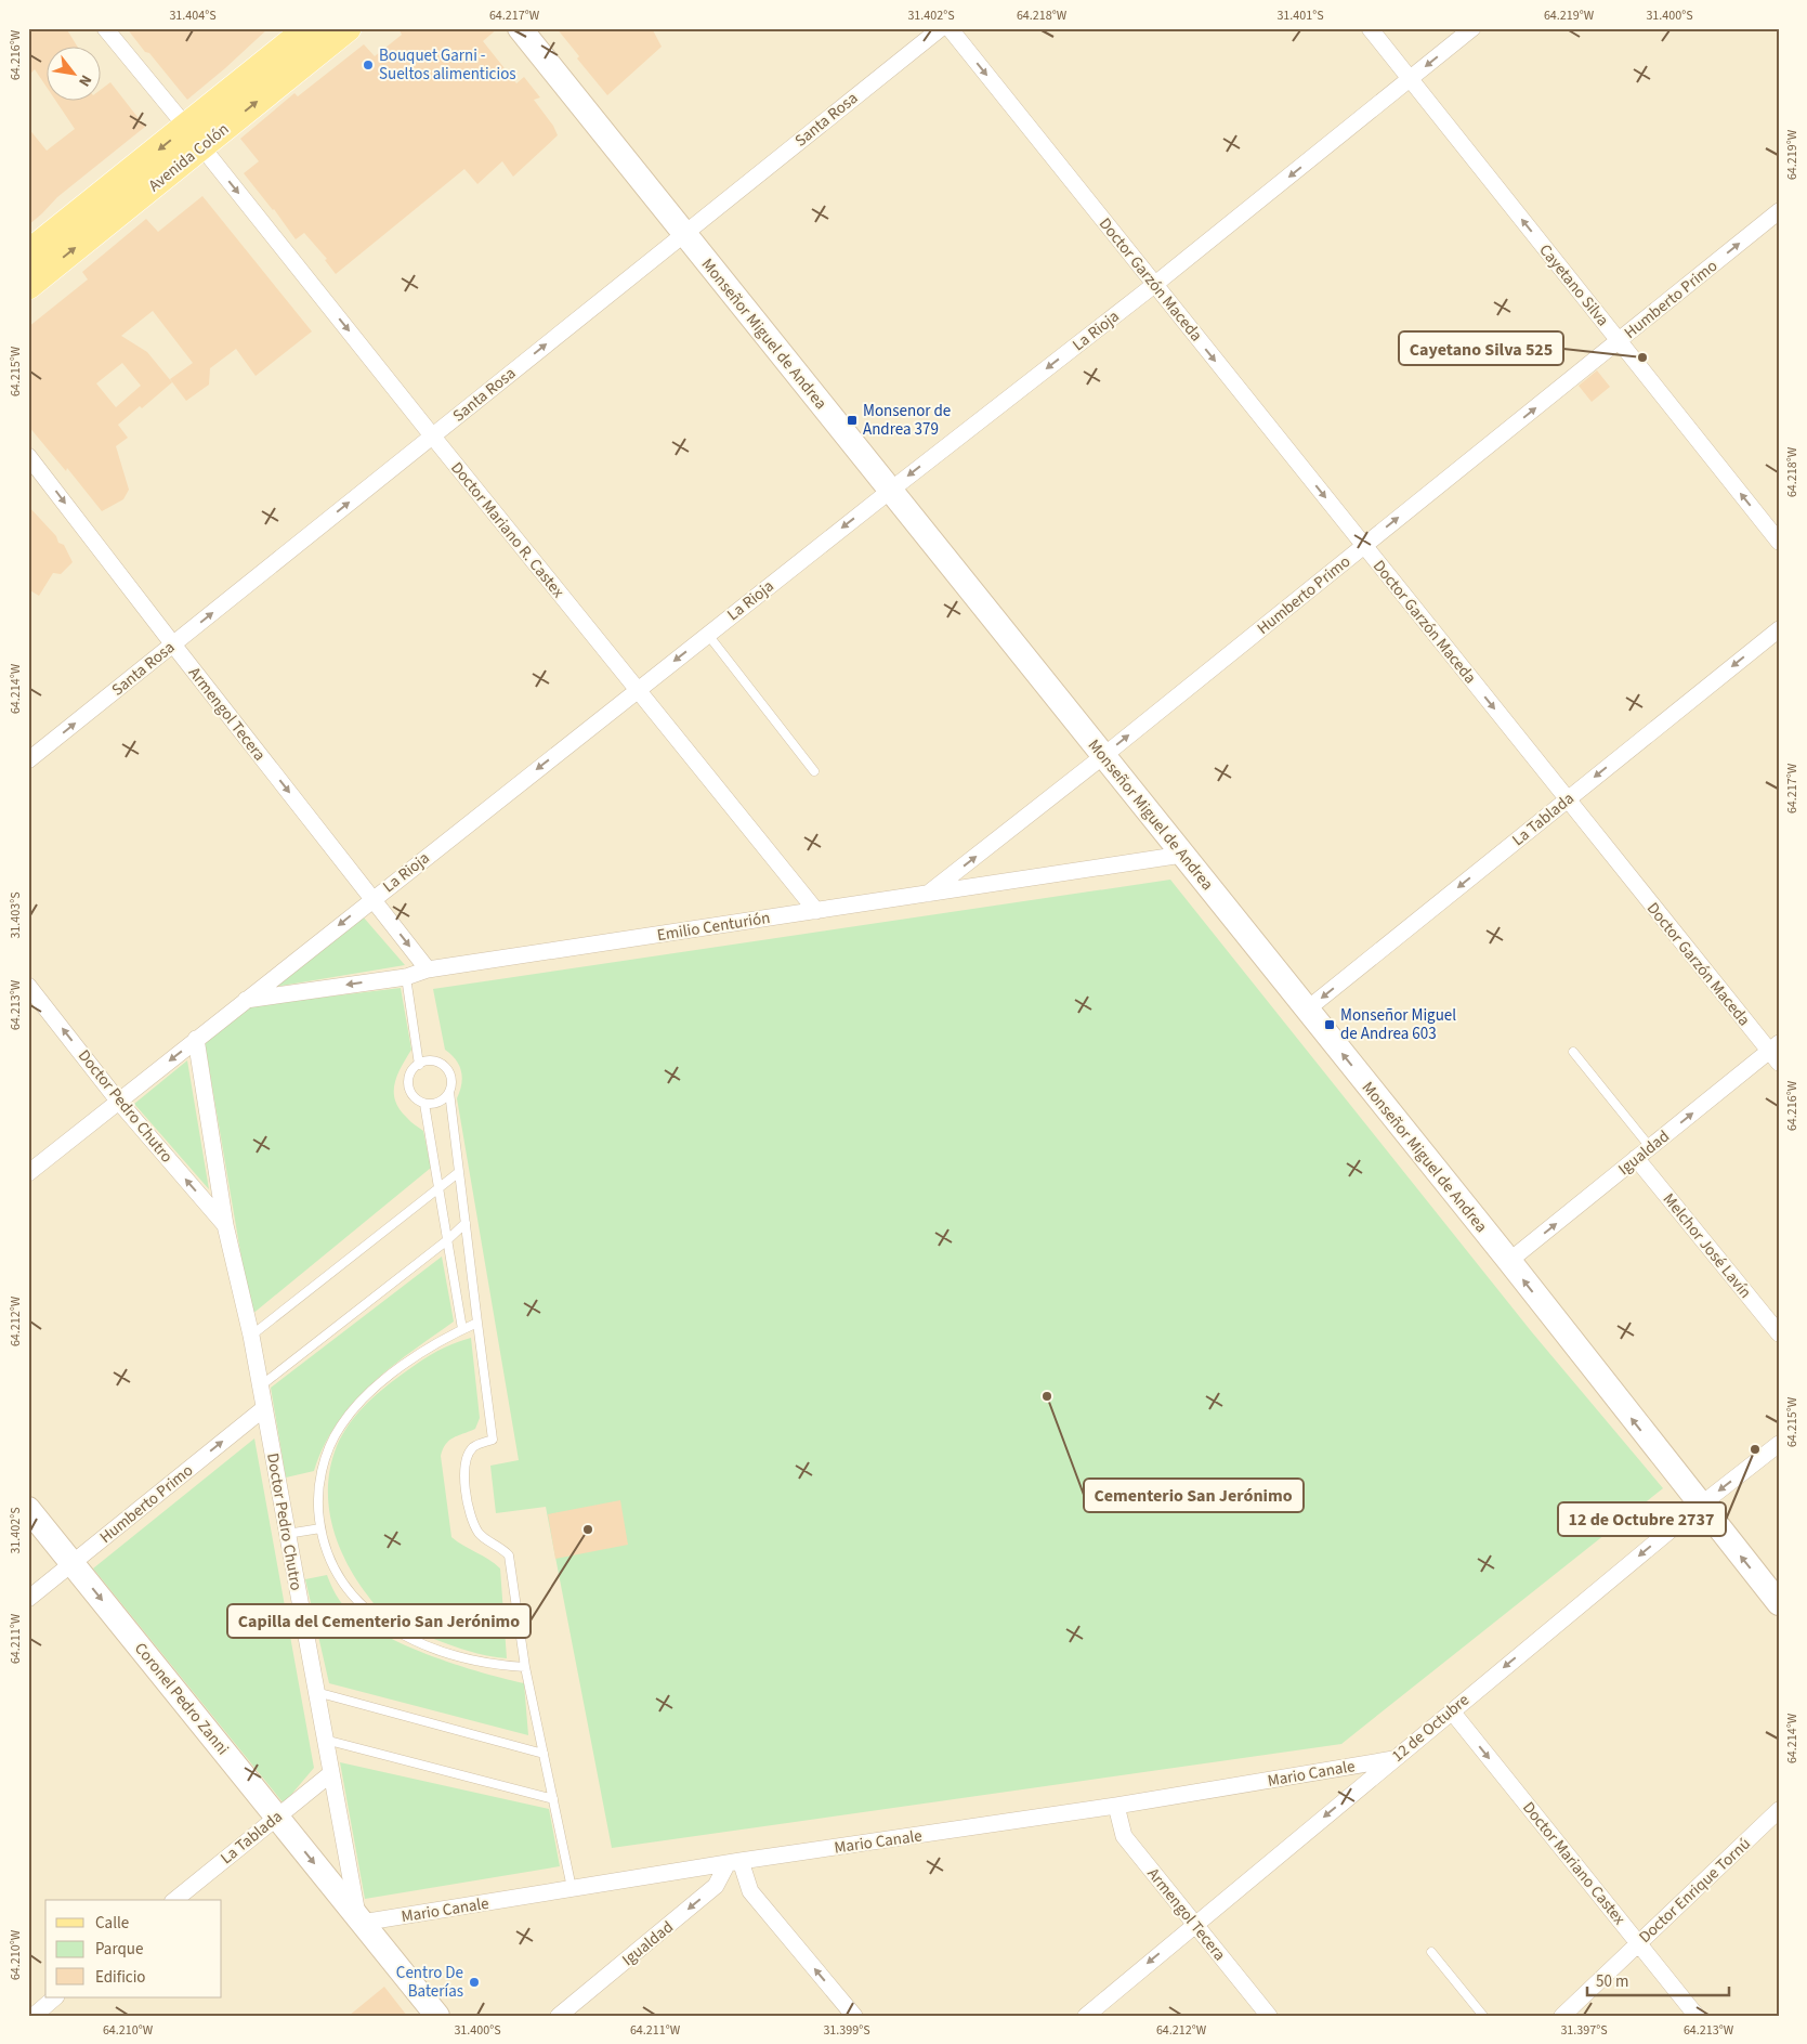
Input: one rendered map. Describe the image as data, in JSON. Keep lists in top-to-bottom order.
{
  "streets": {
    "main road": ["Avenida Colón", "Monseñor Miguel de Andrea", "Coronel Pedro Zanni"],
    "street": [
      "Santa Rosa",
      "Doctor Garzón Maceda",
      "Cayetano Silva",
      "Humberto Primo",
      "La Rioja",
      "Doctor Mariano R. Castex",
      "Armengol Tecera",
      "La Tablada",
      "Emilio Centurión",
      "Doctor Pedro Chutro",
      "Igualdad",
      "Melchor José Lavín",
      "12 de Octubre",
      "Mario Canale",
      "Doctor Mariano Castex",
      "Doctor Enrique Tornú"
    ]
  },
  "crossings": [
    ["Santa Rosa", "Monseñor Miguel de Andrea"],
    ["Santa Rosa", "Doctor Mariano R. Castex"],
    ["Santa Rosa", "Armengol Tecera"],
    ["Avenida Colón", "Doctor Mariano R. Castex"],
    ["Doctor Garzón Maceda", "Humberto Primo"],
    ["Doctor Garzón Maceda", "La Rioja"],
    ["Doctor Garzón Maceda", "La Tablada"],
    ["Doctor Garzón Maceda", "Igualdad"],
    ["Cayetano Silva", "Humberto Primo"],
    ["Cayetano Silva", "La Rioja"],
    ["Humberto Primo", "Monseñor Miguel de Andrea"],
    ["Humberto Primo", "Emilio Centurión"],
    ["Humberto Primo", "Doctor Pedro Chutro"],
    ["Humberto Primo", "Coronel Pedro Zanni"],
    ["La Rioja", "Monseñor Miguel de Andrea"],
    ["La Rioja", "Doctor Mariano R. Castex"],
    ["La Rioja", "Armengol Tecera"],
    ["La Rioja", "Emilio Centurión"],
    ["La Rioja", "Doctor Pedro Chutro"],
    ["Monseñor Miguel de Andrea", "La Tablada"],
    ["Monseñor Miguel de Andrea", "Emilio Centurión"],
    ["Monseñor Miguel de Andrea", "Igualdad"],
    ["Monseñor Miguel de Andrea", "12 de Octubre"],
    ["Doctor Mariano R. Castex", "Emilio Centurión"],
    ["Armengol Tecera", "Emilio Centurión"],
    ["Armengol Tecera", "12 de Octubre"],
    ["Armengol Tecera", "Mario Canale"],
    ["La Tablada", "Doctor Pedro Chutro"],
    ["La Tablada", "Coronel Pedro Zanni"],
    ["Doctor Pedro Chutro", "Coronel Pedro Zanni"],
    ["Doctor Pedro Chutro", "Mario Canale"],
    ["Igualdad", "Melchor José Lavín"],
    ["Igualdad", "Mario Canale"],
    ["Coronel Pedro Zanni", "Mario Canale"],
    ["12 de Octubre", "Mario Canale"],
    ["12 de Octubre", "Doctor Mariano Castex"],
    ["Doctor Mariano Castex", "Doctor Enrique Tornú"]
  ],
  "one_way": [
    "Santa Rosa",
    "Doctor Garzón Maceda",
    "Cayetano Silva",
    "Humberto Primo",
    "La Rioja",
    "Monseñor Miguel de Andrea",
    "Armengol Tecera",
    "La Tablada",
    "Coronel Pedro Zanni",
    "12 de Octubre",
    "Doctor Mariano Castex"
  ],
  "places": {
    "other": [
      "Bouquet Garni - Sueltos alimenticios",
      "Cayetano Silva 525",
      "Cementerio San Jerónimo",
      "12 de Octubre 2737",
      "Capilla del Cementerio San Jerónimo",
      "Centro De Baterías"
    ],
    "transit": ["Monsenor de Andrea 379", "Monseñor Miguel de Andrea 603"]
  },
  "legend": ["Calle", "Parque", "Edificio"],
  "scale_bar": "50 m",
  "north": "bottom right",
  "coordinates": [
    "31.404°S",
    "64.217°W",
    "31.402°S",
    "64.218°W",
    "31.401°S",
    "64.219°W",
    "31.400°S",
    "64.216°W",
    "64.215°W",
    "64.214°W",
    "31.403°S",
    "64.213°W",
    "64.212°W",
    "64.211°W",
    "64.210°W",
    "31.399°S",
    "31.397°S"
  ]
}
